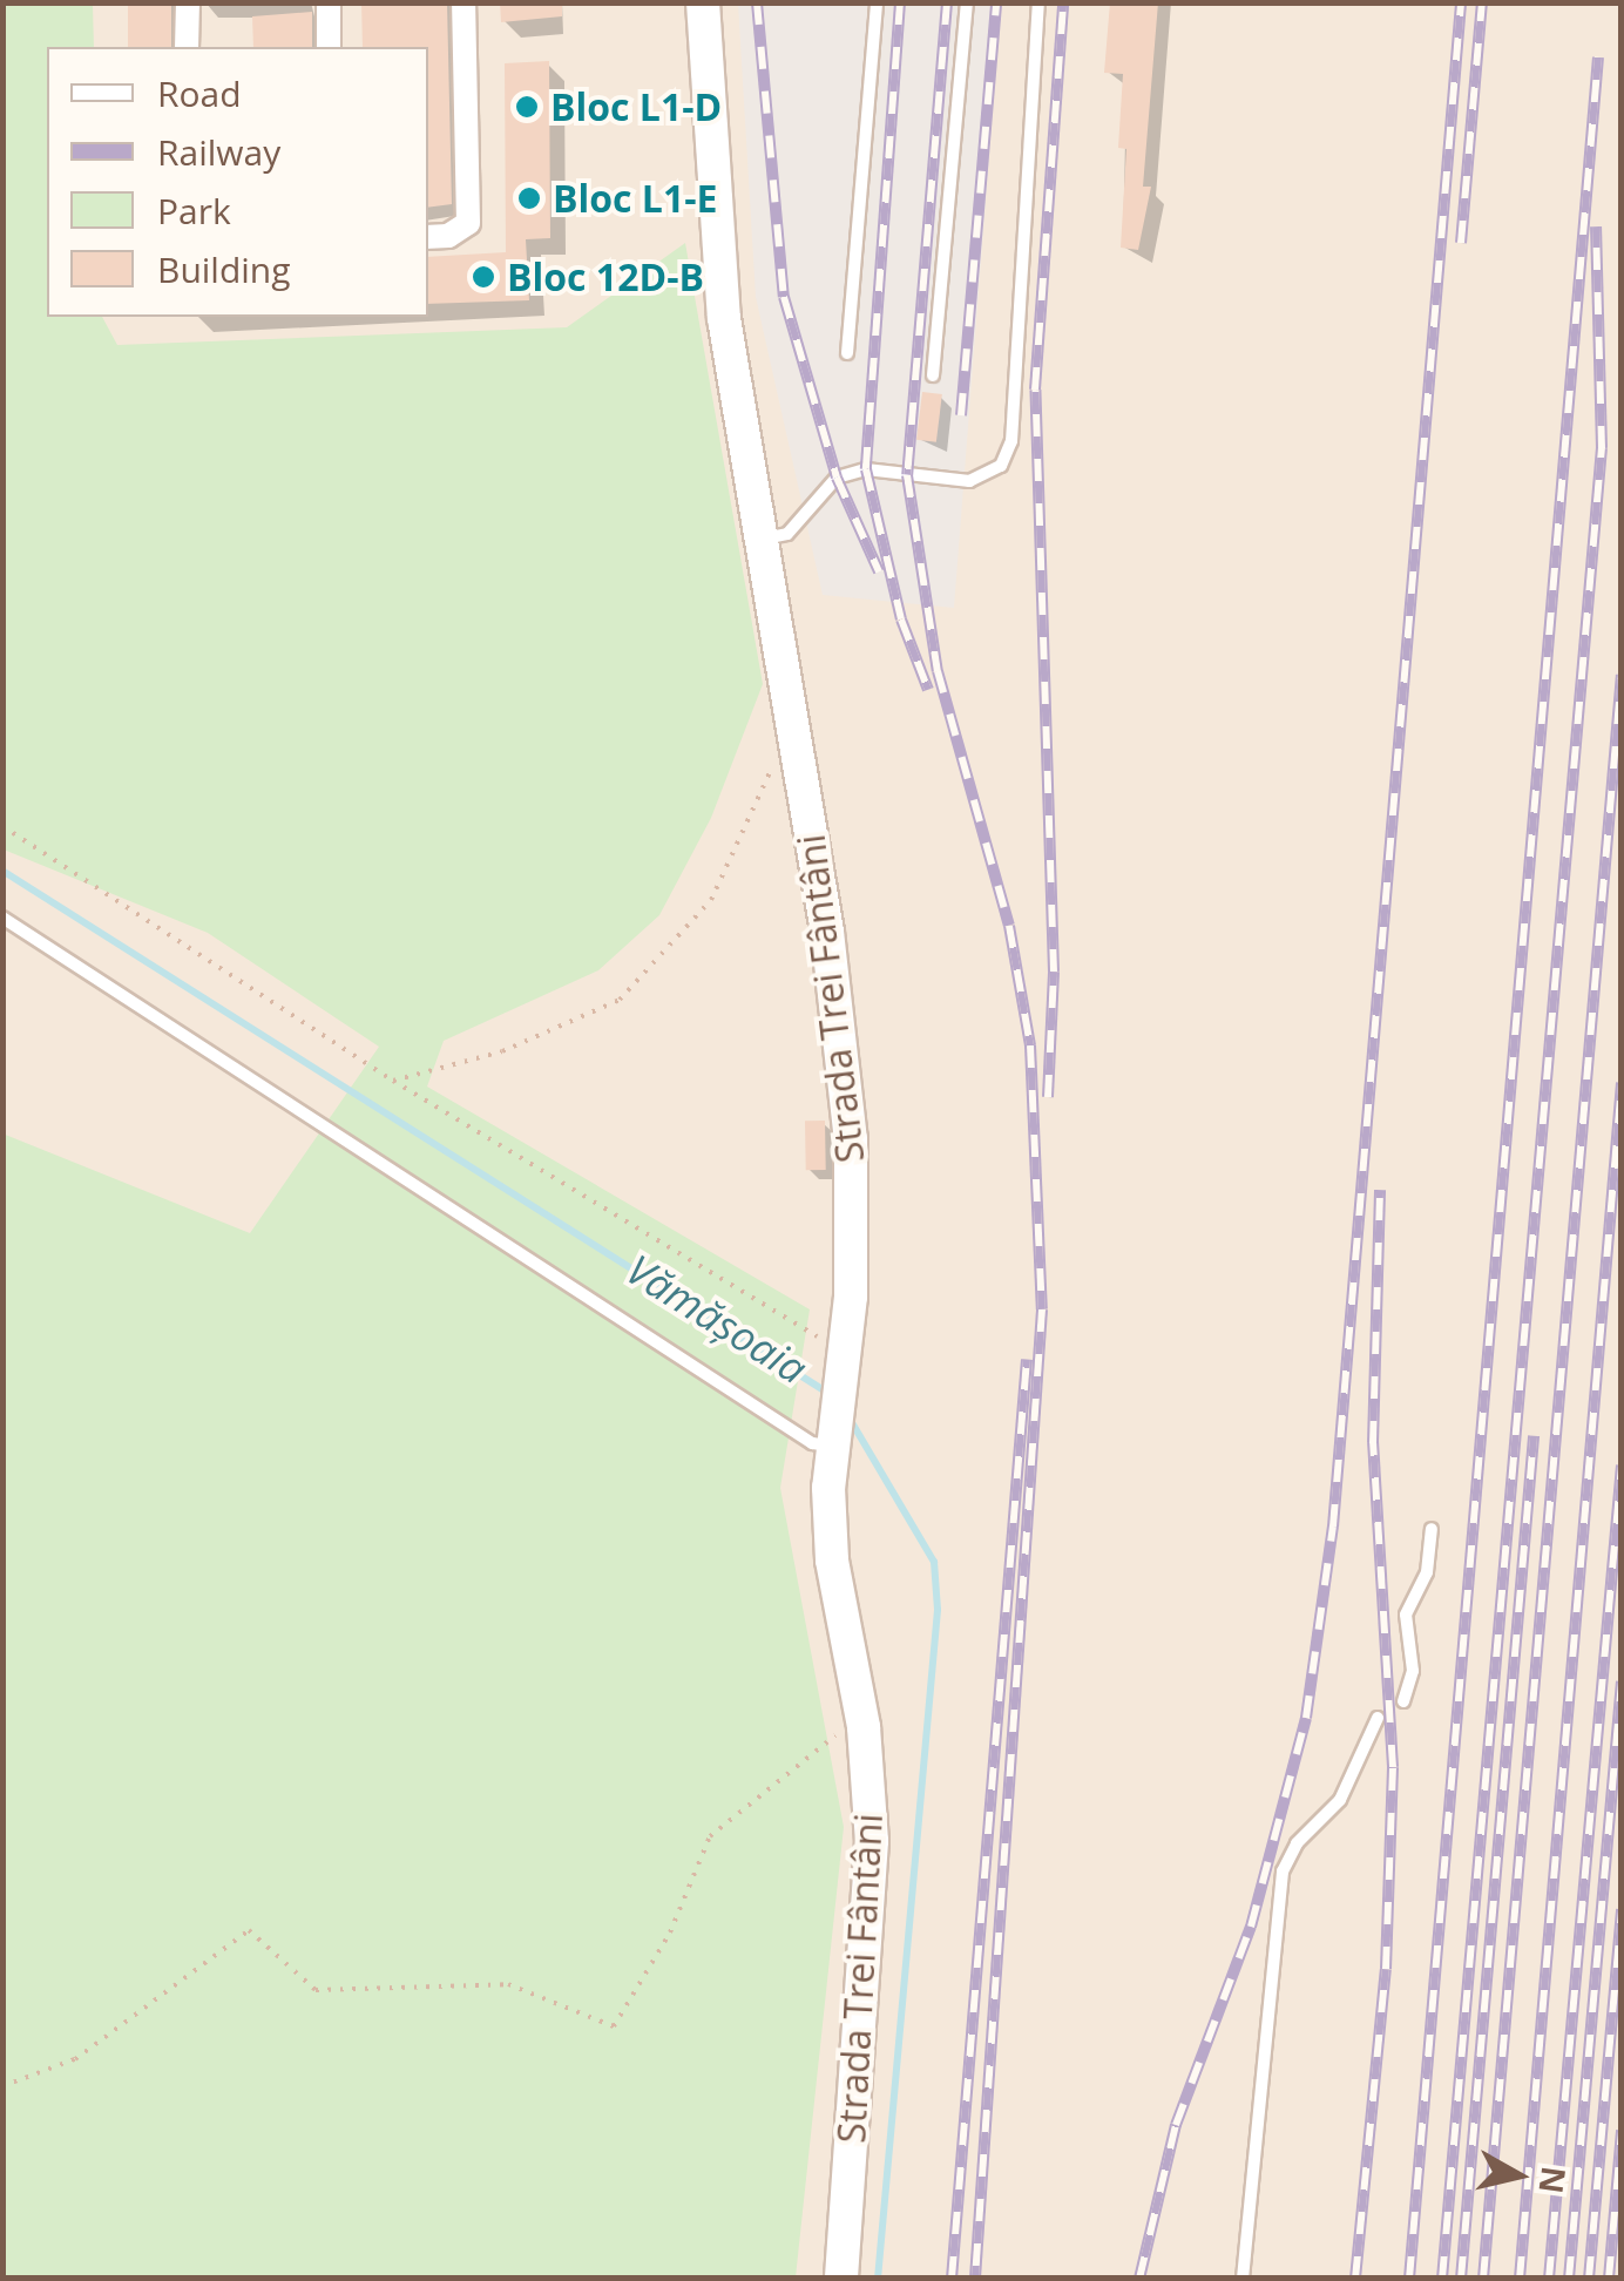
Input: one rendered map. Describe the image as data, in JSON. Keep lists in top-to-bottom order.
{
  "streets": {
    "main road": ["Strada Trei Fântâni"]
  },
  "water": ["Vămășoaia"],
  "places": ["Bloc L1-D", "Bloc L1-E", "Bloc 12D-B"],
  "legend": [
    "Road",
    "Railway",
    "Park",
    "Building"
  ],
  "north": "right"
}
